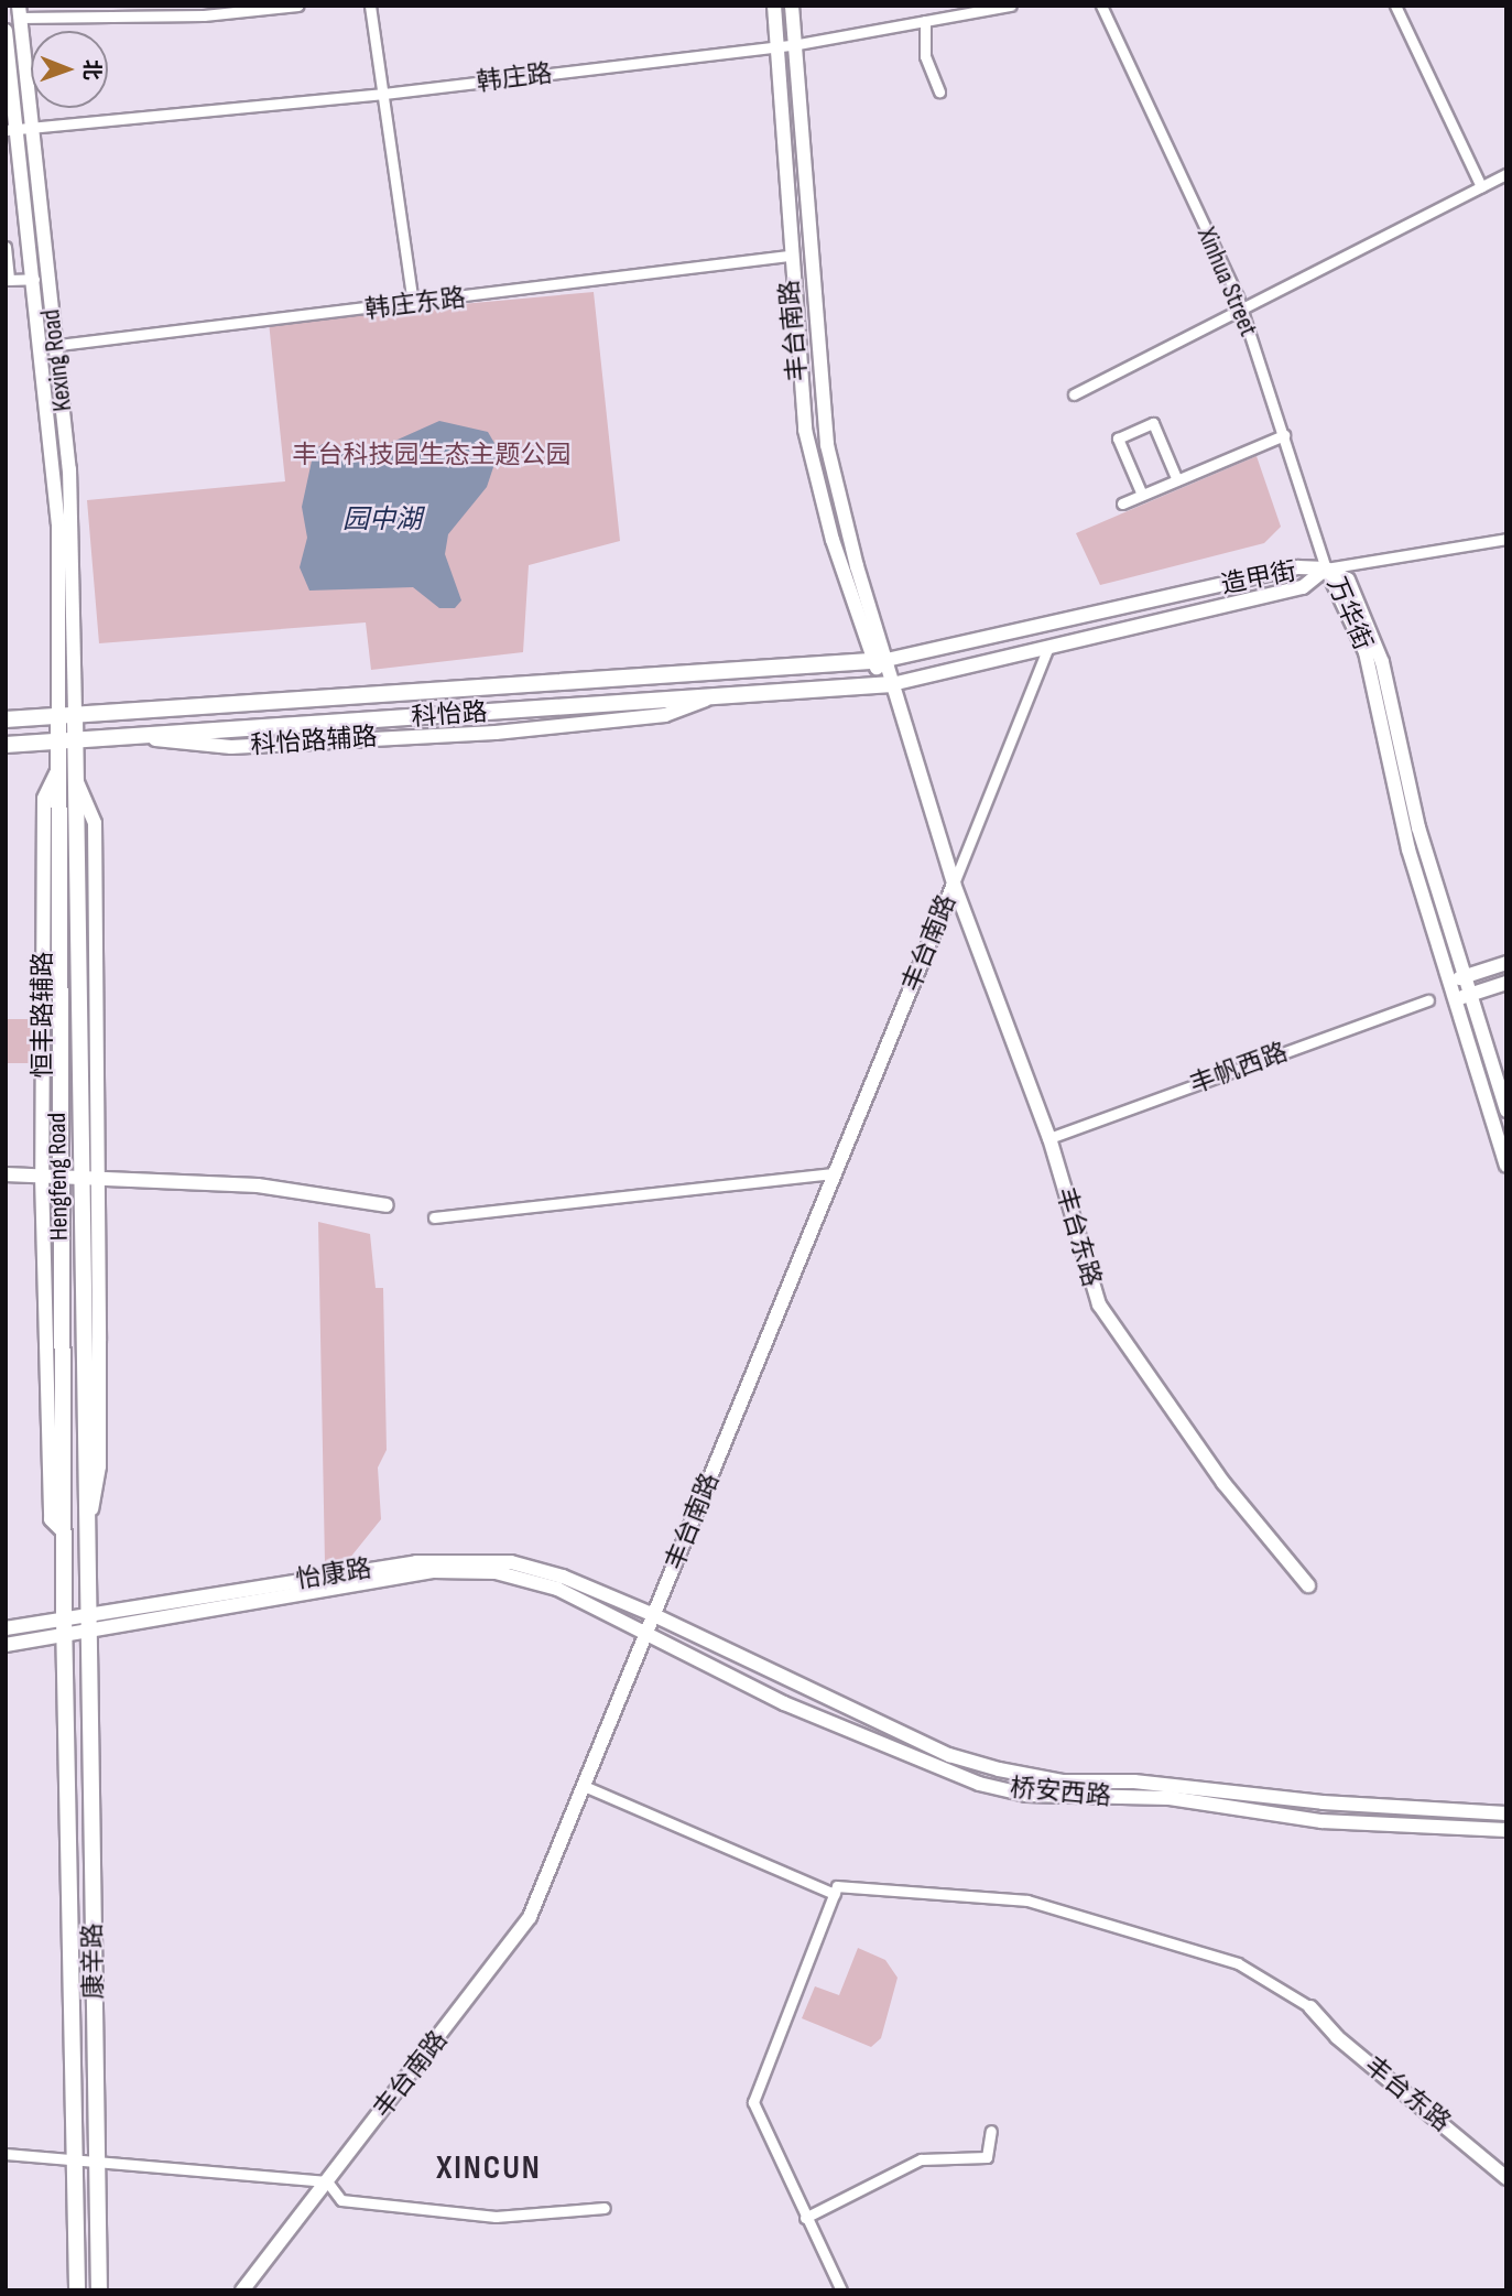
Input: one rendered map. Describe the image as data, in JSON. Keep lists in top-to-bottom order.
{
  "streets": {
    "main road": [
      "丰台南路",
      "Kexing Road",
      "造甲街",
      "万华街",
      "科怡路",
      "Hengfeng Road",
      "丰台东路",
      "怡康路",
      "桥安西路",
      "康辛路"
    ],
    "street": [
      "韩庄路",
      "Xinhua Street",
      "韩庄东路",
      "丰帆西路"
    ]
  },
  "crossings": [
    ["韩庄路", "丰台南路"],
    ["韩庄路", "Kexing Road"],
    ["Xinhua Street", "造甲街"],
    ["Xinhua Street", "万华街"],
    ["韩庄东路", "丰台南路"],
    ["韩庄东路", "Kexing Road"],
    ["丰台南路", "造甲街"],
    ["丰台南路", "科怡路"],
    ["丰台南路", "丰台东路"],
    ["丰台南路", "怡康路"],
    ["丰台南路", "桥安西路"],
    ["Kexing Road", "科怡路"],
    ["Kexing Road", "Hengfeng Road"],
    ["造甲街", "万华街"],
    ["造甲街", "科怡路"],
    ["科怡路", "Hengfeng Road"],
    ["丰帆西路", "丰台东路"],
    ["Hengfeng Road", "怡康路"],
    ["Hengfeng Road", "康辛路"],
    ["怡康路", "桥安西路"],
    ["怡康路", "康辛路"]
  ],
  "districts": ["XINCUN"],
  "water": ["园中湖"],
  "parks": ["丰台科技园生态主题公园"],
  "north": "right"
}
